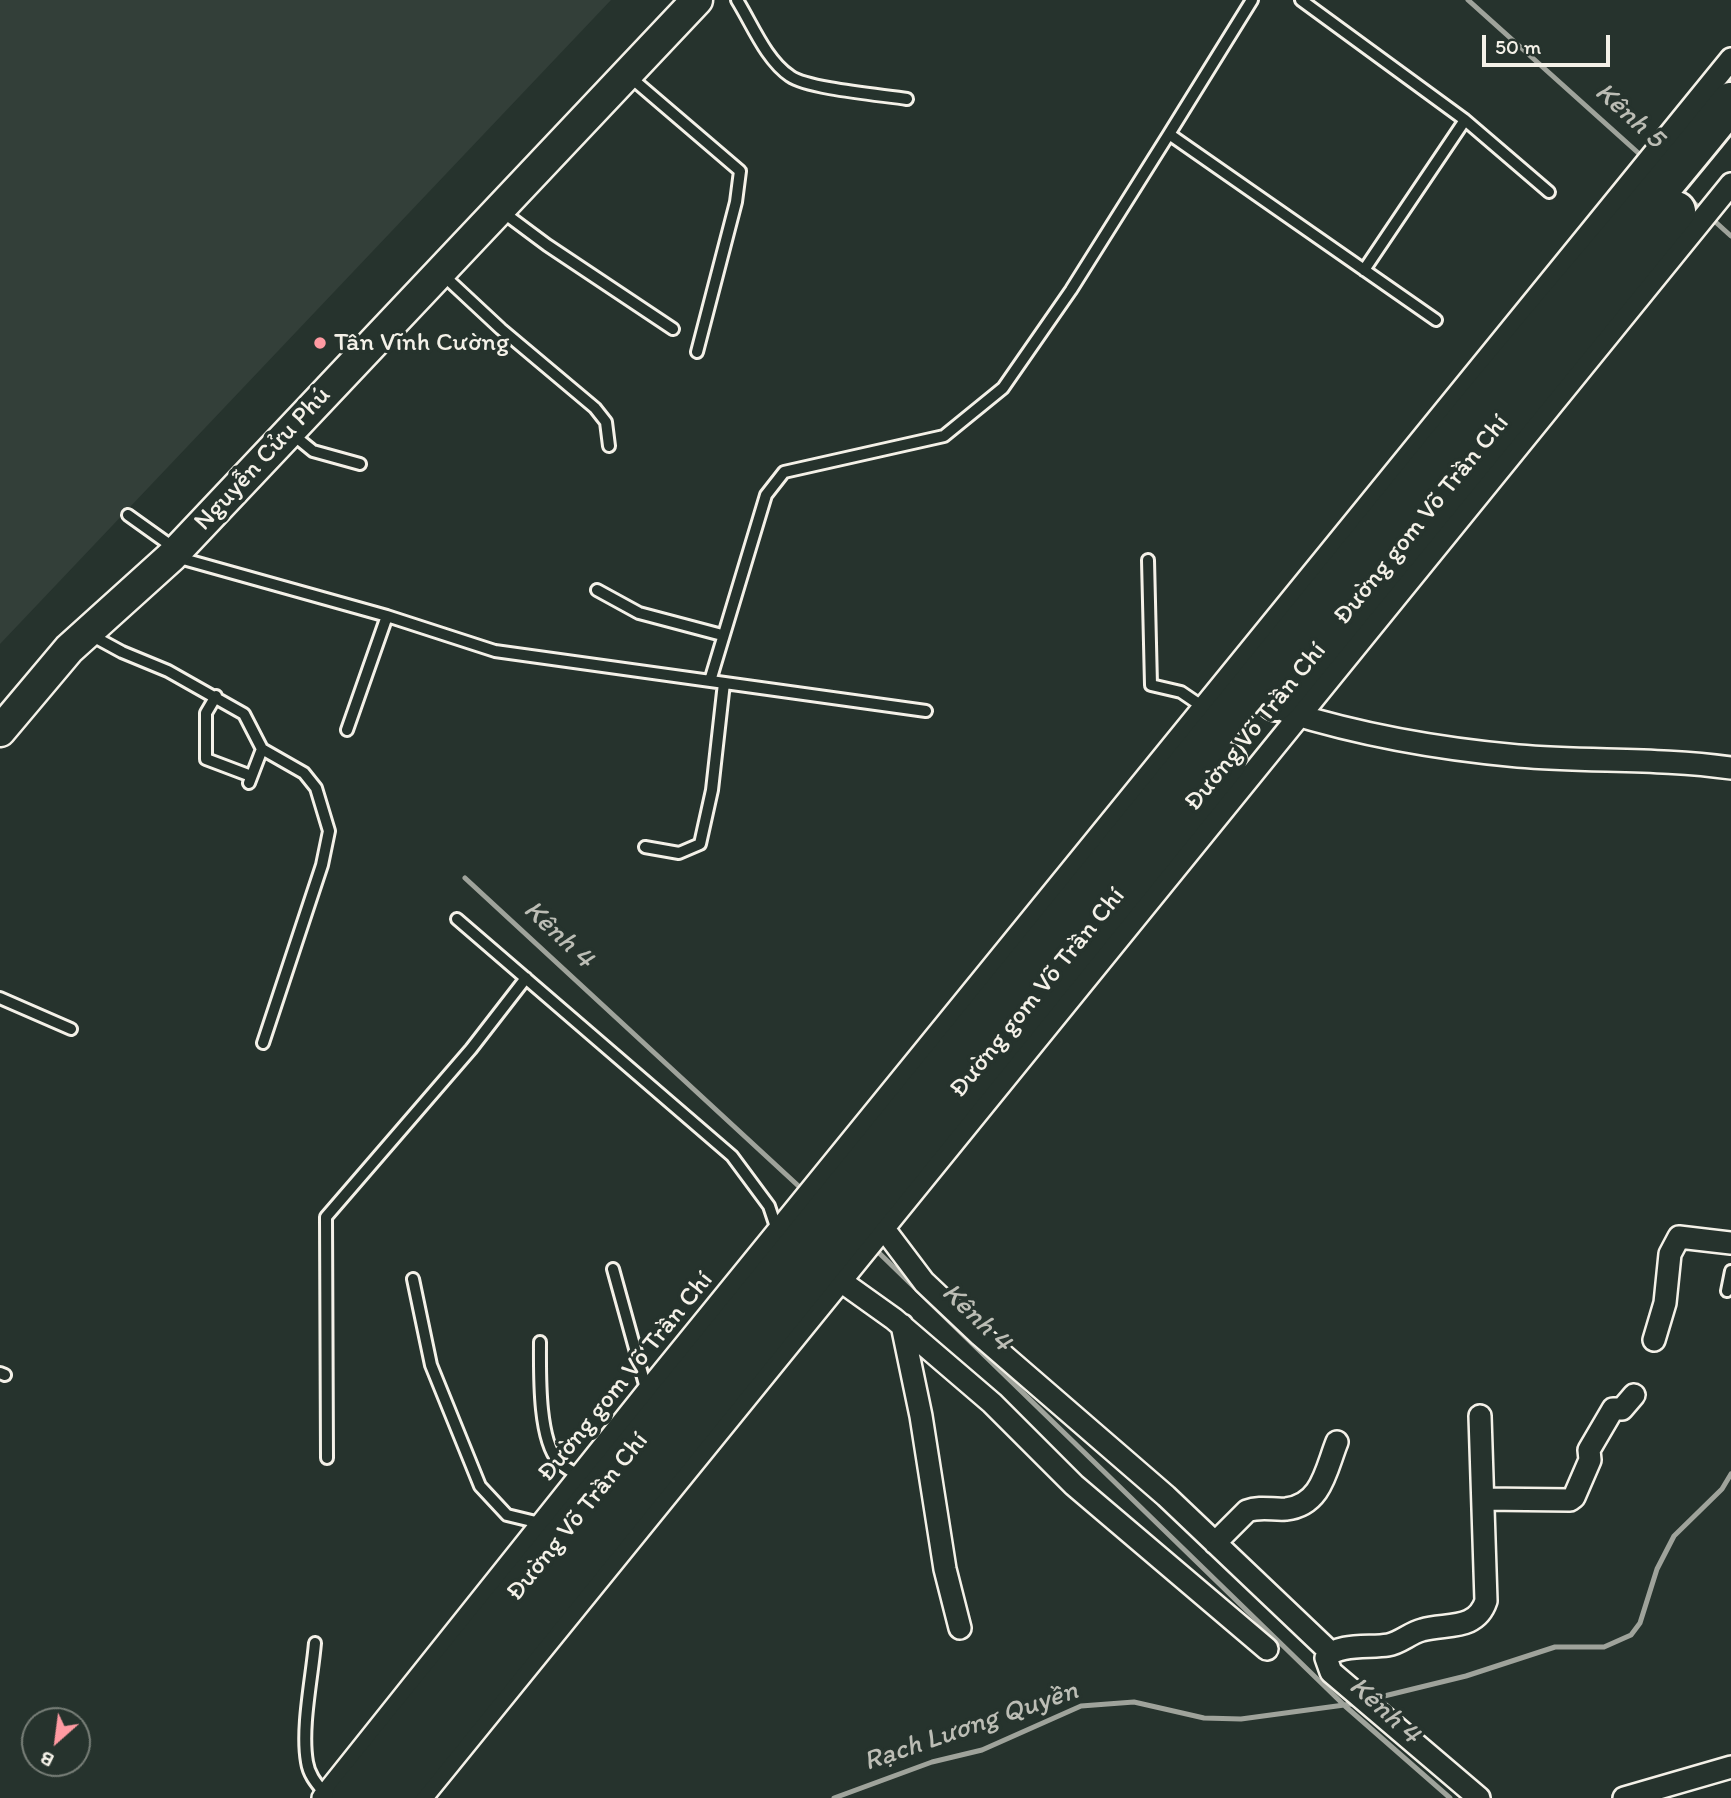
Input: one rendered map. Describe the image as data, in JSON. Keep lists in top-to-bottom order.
{
  "streets": {
    "highway": ["Đường Võ Trần Chí"],
    "main road": ["Nguyễn Cửu Phú"],
    "street": ["Đường gom Võ Trần Chí"]
  },
  "crossings": [
    ["Đường gom Võ Trần Chí", "Đường Võ Trần Chí"]
  ],
  "water": ["Kênh 5", "Kênh 4", "Rạch Lương Quyền"],
  "places": ["Tân Vĩnh Cường"],
  "scale_bar": "50 m",
  "north": "bottom left"
}
